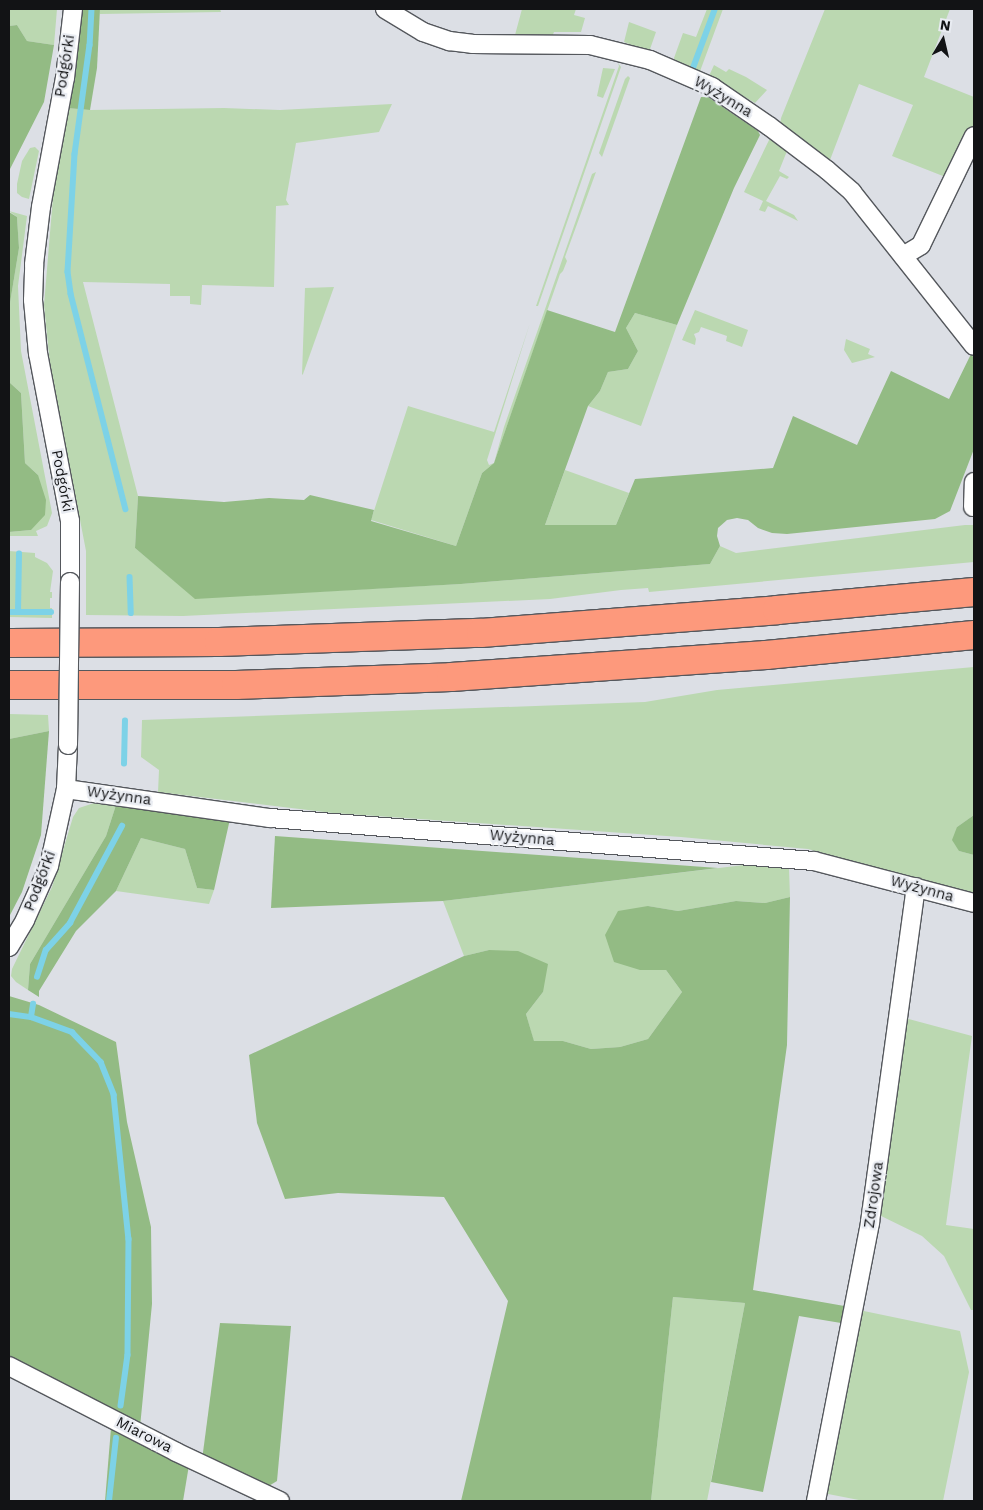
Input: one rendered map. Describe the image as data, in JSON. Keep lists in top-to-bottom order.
{
  "streets": {
    "street": [
      "Podgórki",
      "Wyżynna",
      "Zdrojowa",
      "Miarowa"
    ]
  },
  "crossings": [
    ["Podgórki", "Wyżynna"],
    ["Wyżynna", "Zdrojowa"]
  ],
  "north": "top"
}
